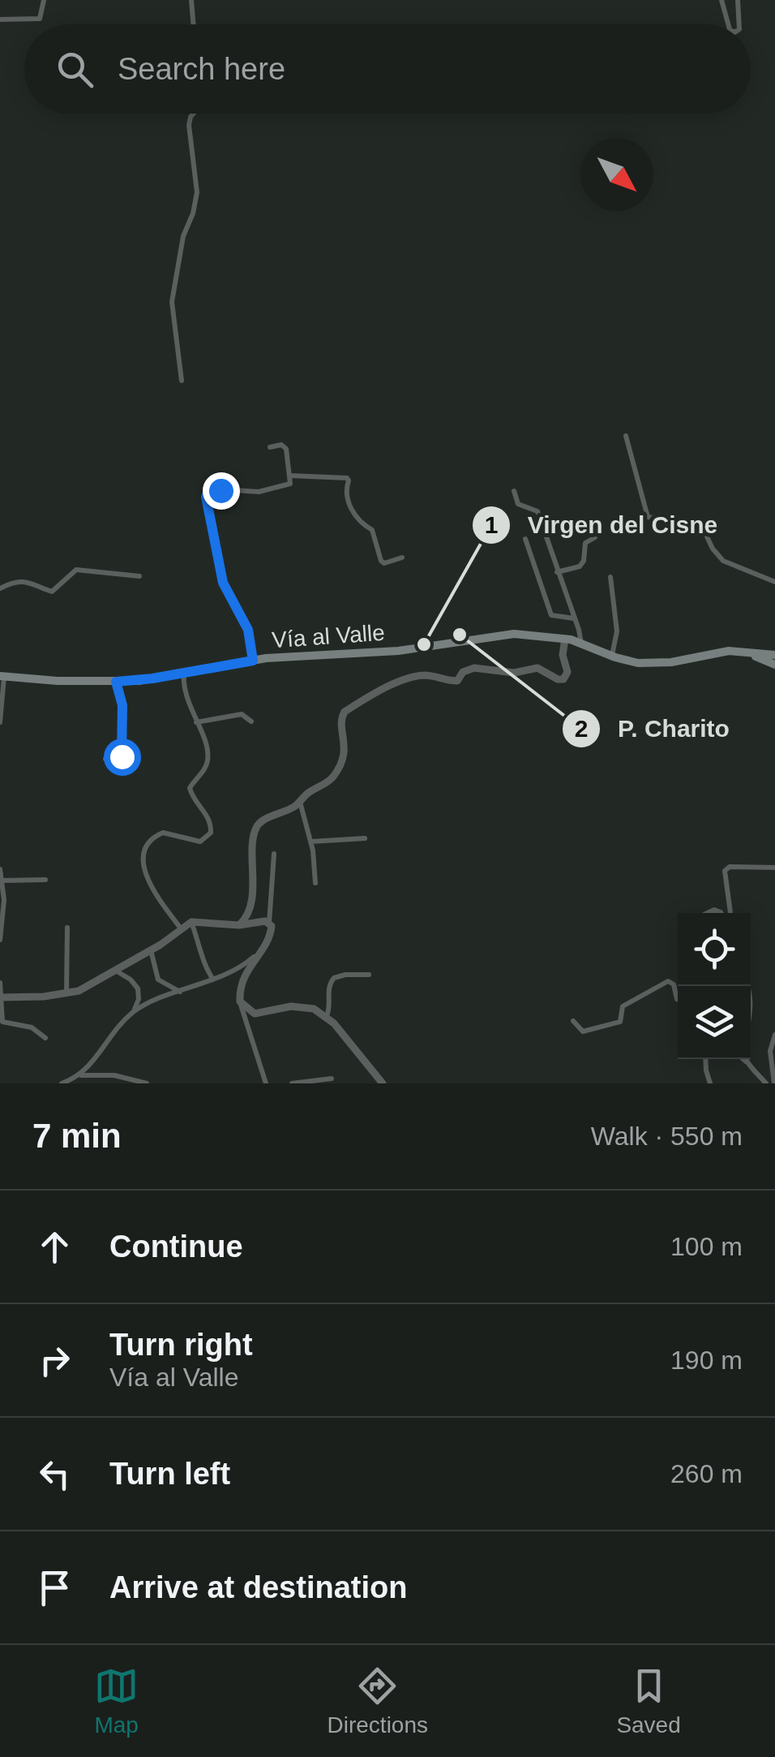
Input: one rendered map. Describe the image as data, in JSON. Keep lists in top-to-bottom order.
{
  "streets": {
    "main road": ["Vía al Valle"]
  },
  "places": ["P. Charito", "Virgen del Cisne"],
  "north": "bottom right",
  "page": {
    "search": "Search here",
    "heading": ["7 min", "Walk · 550 m"],
    "list": [
      ["Continue", "100 m"],
      ["Turn right", "Vía al Valle", "190 m"],
      ["Turn left", "260 m"],
      "Arrive at destination"
    ],
    "nav": ["Map", "Directions", "Saved"]
  }
}
